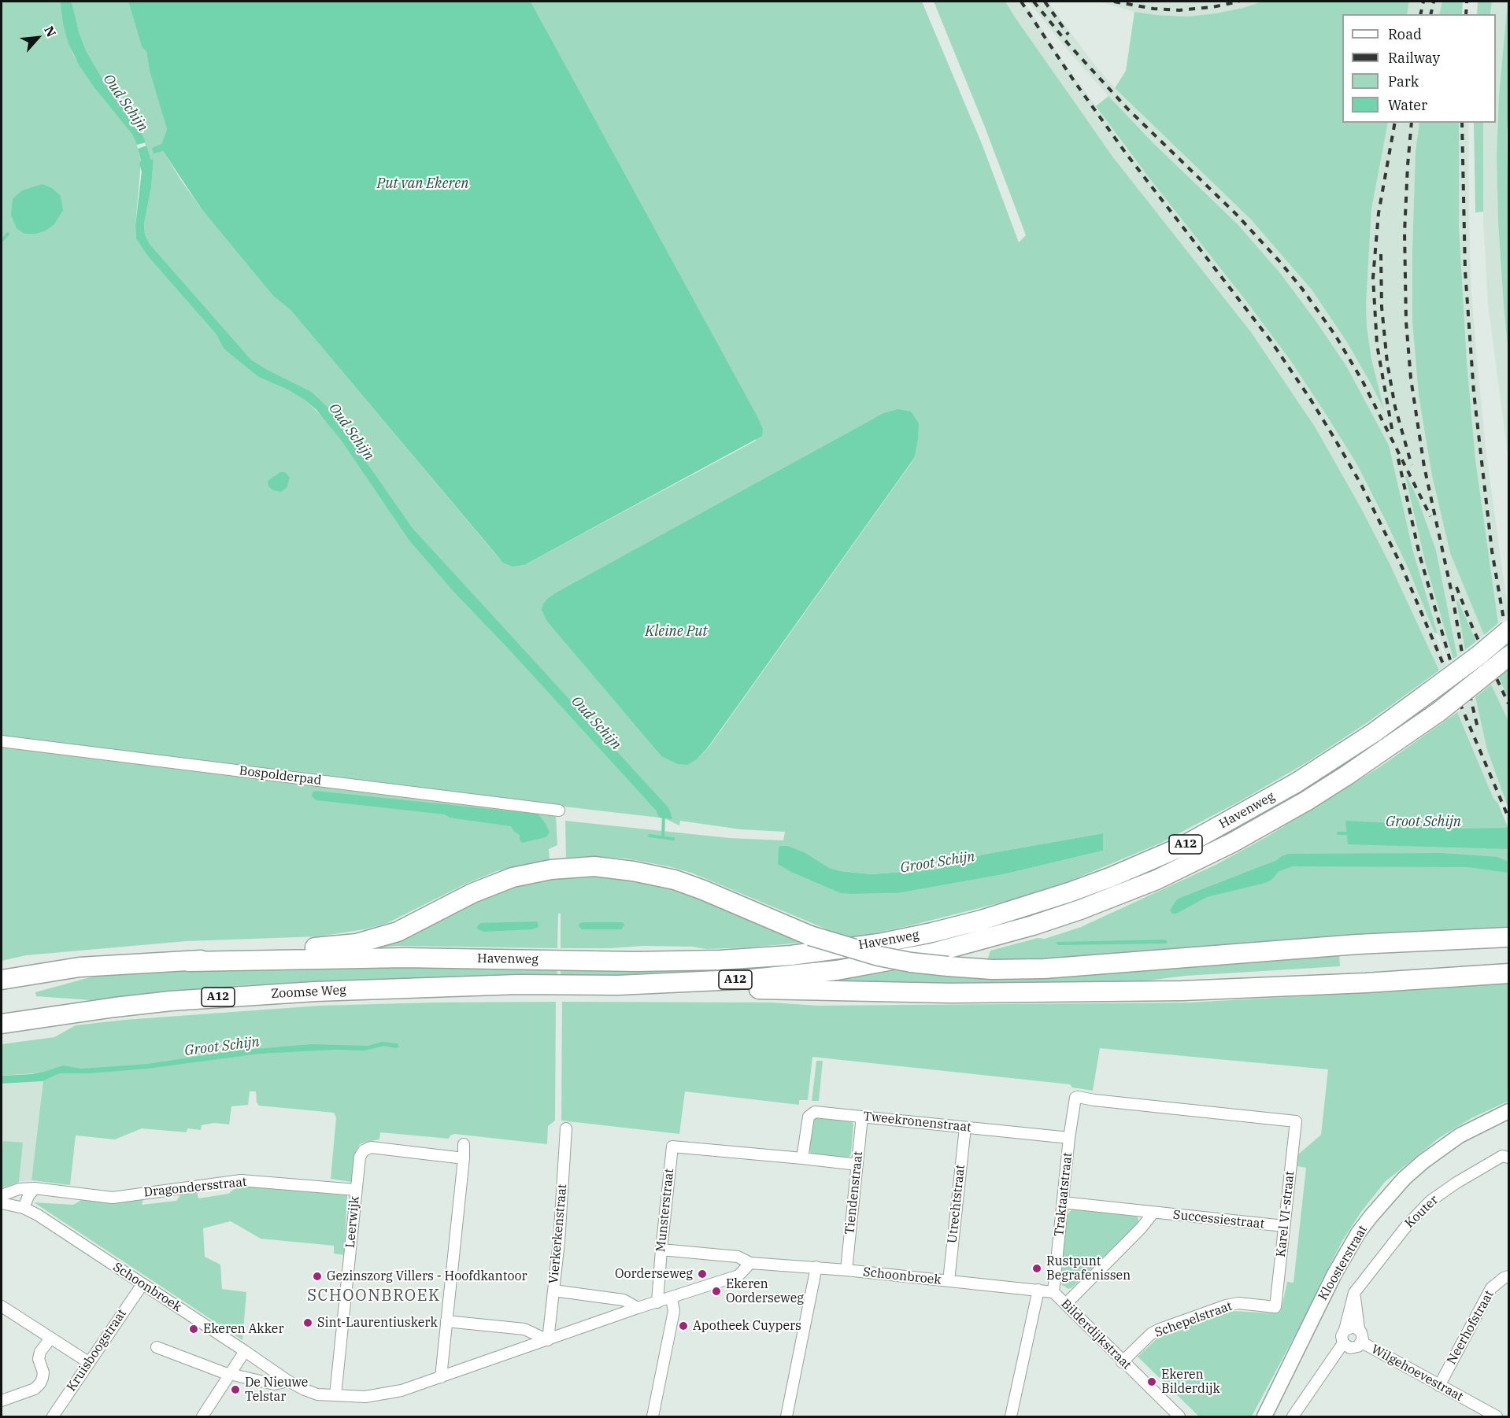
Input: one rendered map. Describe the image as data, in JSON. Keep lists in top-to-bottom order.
{
  "streets": {
    "highway": ["Havenweg", "A12", "Zoomse Weg"],
    "main road": ["Kloosterstraat"],
    "street": [
      "Bospolderpad",
      "Tweekronenstraat",
      "Dragondersstraat",
      "Tiendenstraat",
      "Traktaatstraat",
      "Utrechtstraat",
      "Munsterstraat",
      "Kouter",
      "Karel VI-straat",
      "Successiestraat",
      "Leerwijk",
      "Vierkerkenstraat",
      "Schoonbroek",
      "Schepelstraat",
      "Neerhofstraat",
      "Bilderdijkstraat",
      "Kruisboogstraat",
      "Wilgehoevestraat"
    ]
  },
  "crossings": [
    ["Havenweg", "A12"],
    ["Havenweg", "Zoomse Weg"],
    ["Tweekronenstraat", "Tiendenstraat"],
    ["Tweekronenstraat", "Traktaatstraat"],
    ["Tweekronenstraat", "Utrechtstraat"],
    ["Tweekronenstraat", "Munsterstraat"],
    ["Dragondersstraat", "Leerwijk"],
    ["Tiendenstraat", "Schoonbroek"],
    ["Traktaatstraat", "Karel VI-straat"],
    ["Traktaatstraat", "Successiestraat"],
    ["Traktaatstraat", "Schoonbroek"],
    ["Traktaatstraat", "Bilderdijkstraat"],
    ["Utrechtstraat", "Schoonbroek"],
    ["Munsterstraat", "Schoonbroek"],
    ["Kouter", "Wilgehoevestraat"],
    ["Karel VI-straat", "Successiestraat"],
    ["Karel VI-straat", "Schepelstraat"],
    ["Leerwijk", "Schoonbroek"],
    ["Vierkerkenstraat", "Schoonbroek"],
    ["Schoonbroek", "Bilderdijkstraat"],
    ["Schoonbroek", "Kruisboogstraat"],
    ["Schepelstraat", "Bilderdijkstraat"],
    ["Neerhofstraat", "Wilgehoevestraat"]
  ],
  "districts": ["SCHOONBROEK"],
  "water": [
    "Oud Schijn",
    "Put van Ekeren",
    "Kleine Put",
    "Groot Schijn"
  ],
  "places": [
    "Rustpunt Begrafenissen",
    "Oorderseweg",
    "Gezinszorg Villers - Hoofdkantoor",
    "Ekeren Oorderseweg",
    "Sint-Laurentiuskerk",
    "Apotheek Cuypers",
    "Ekeren Akker",
    "Ekeren Bilderdijk",
    "De Nieuwe Telstar"
  ],
  "legend": [
    "Road",
    "Railway",
    "Park",
    "Water"
  ],
  "north": "top right"
}
